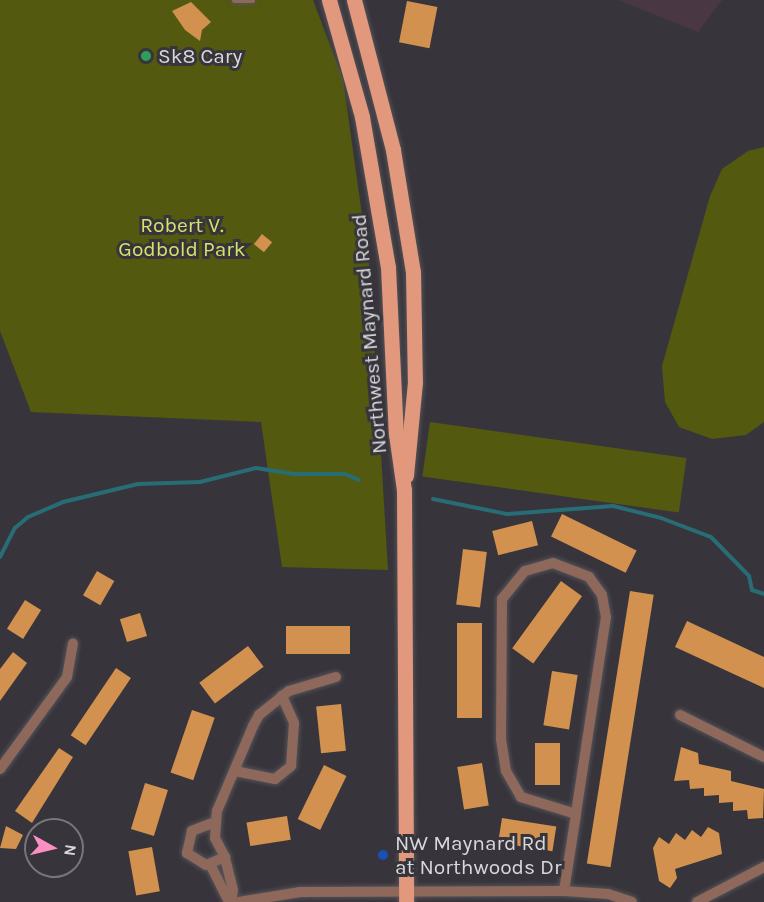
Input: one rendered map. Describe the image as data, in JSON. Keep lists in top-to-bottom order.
{
  "streets": {
    "main road": ["Northwest Maynard Road"]
  },
  "parks": ["Robert V. Godbold Park"],
  "places": ["Sk8 Cary", "NW Maynard Rd at Northwoods Dr"],
  "north": "right"
}
